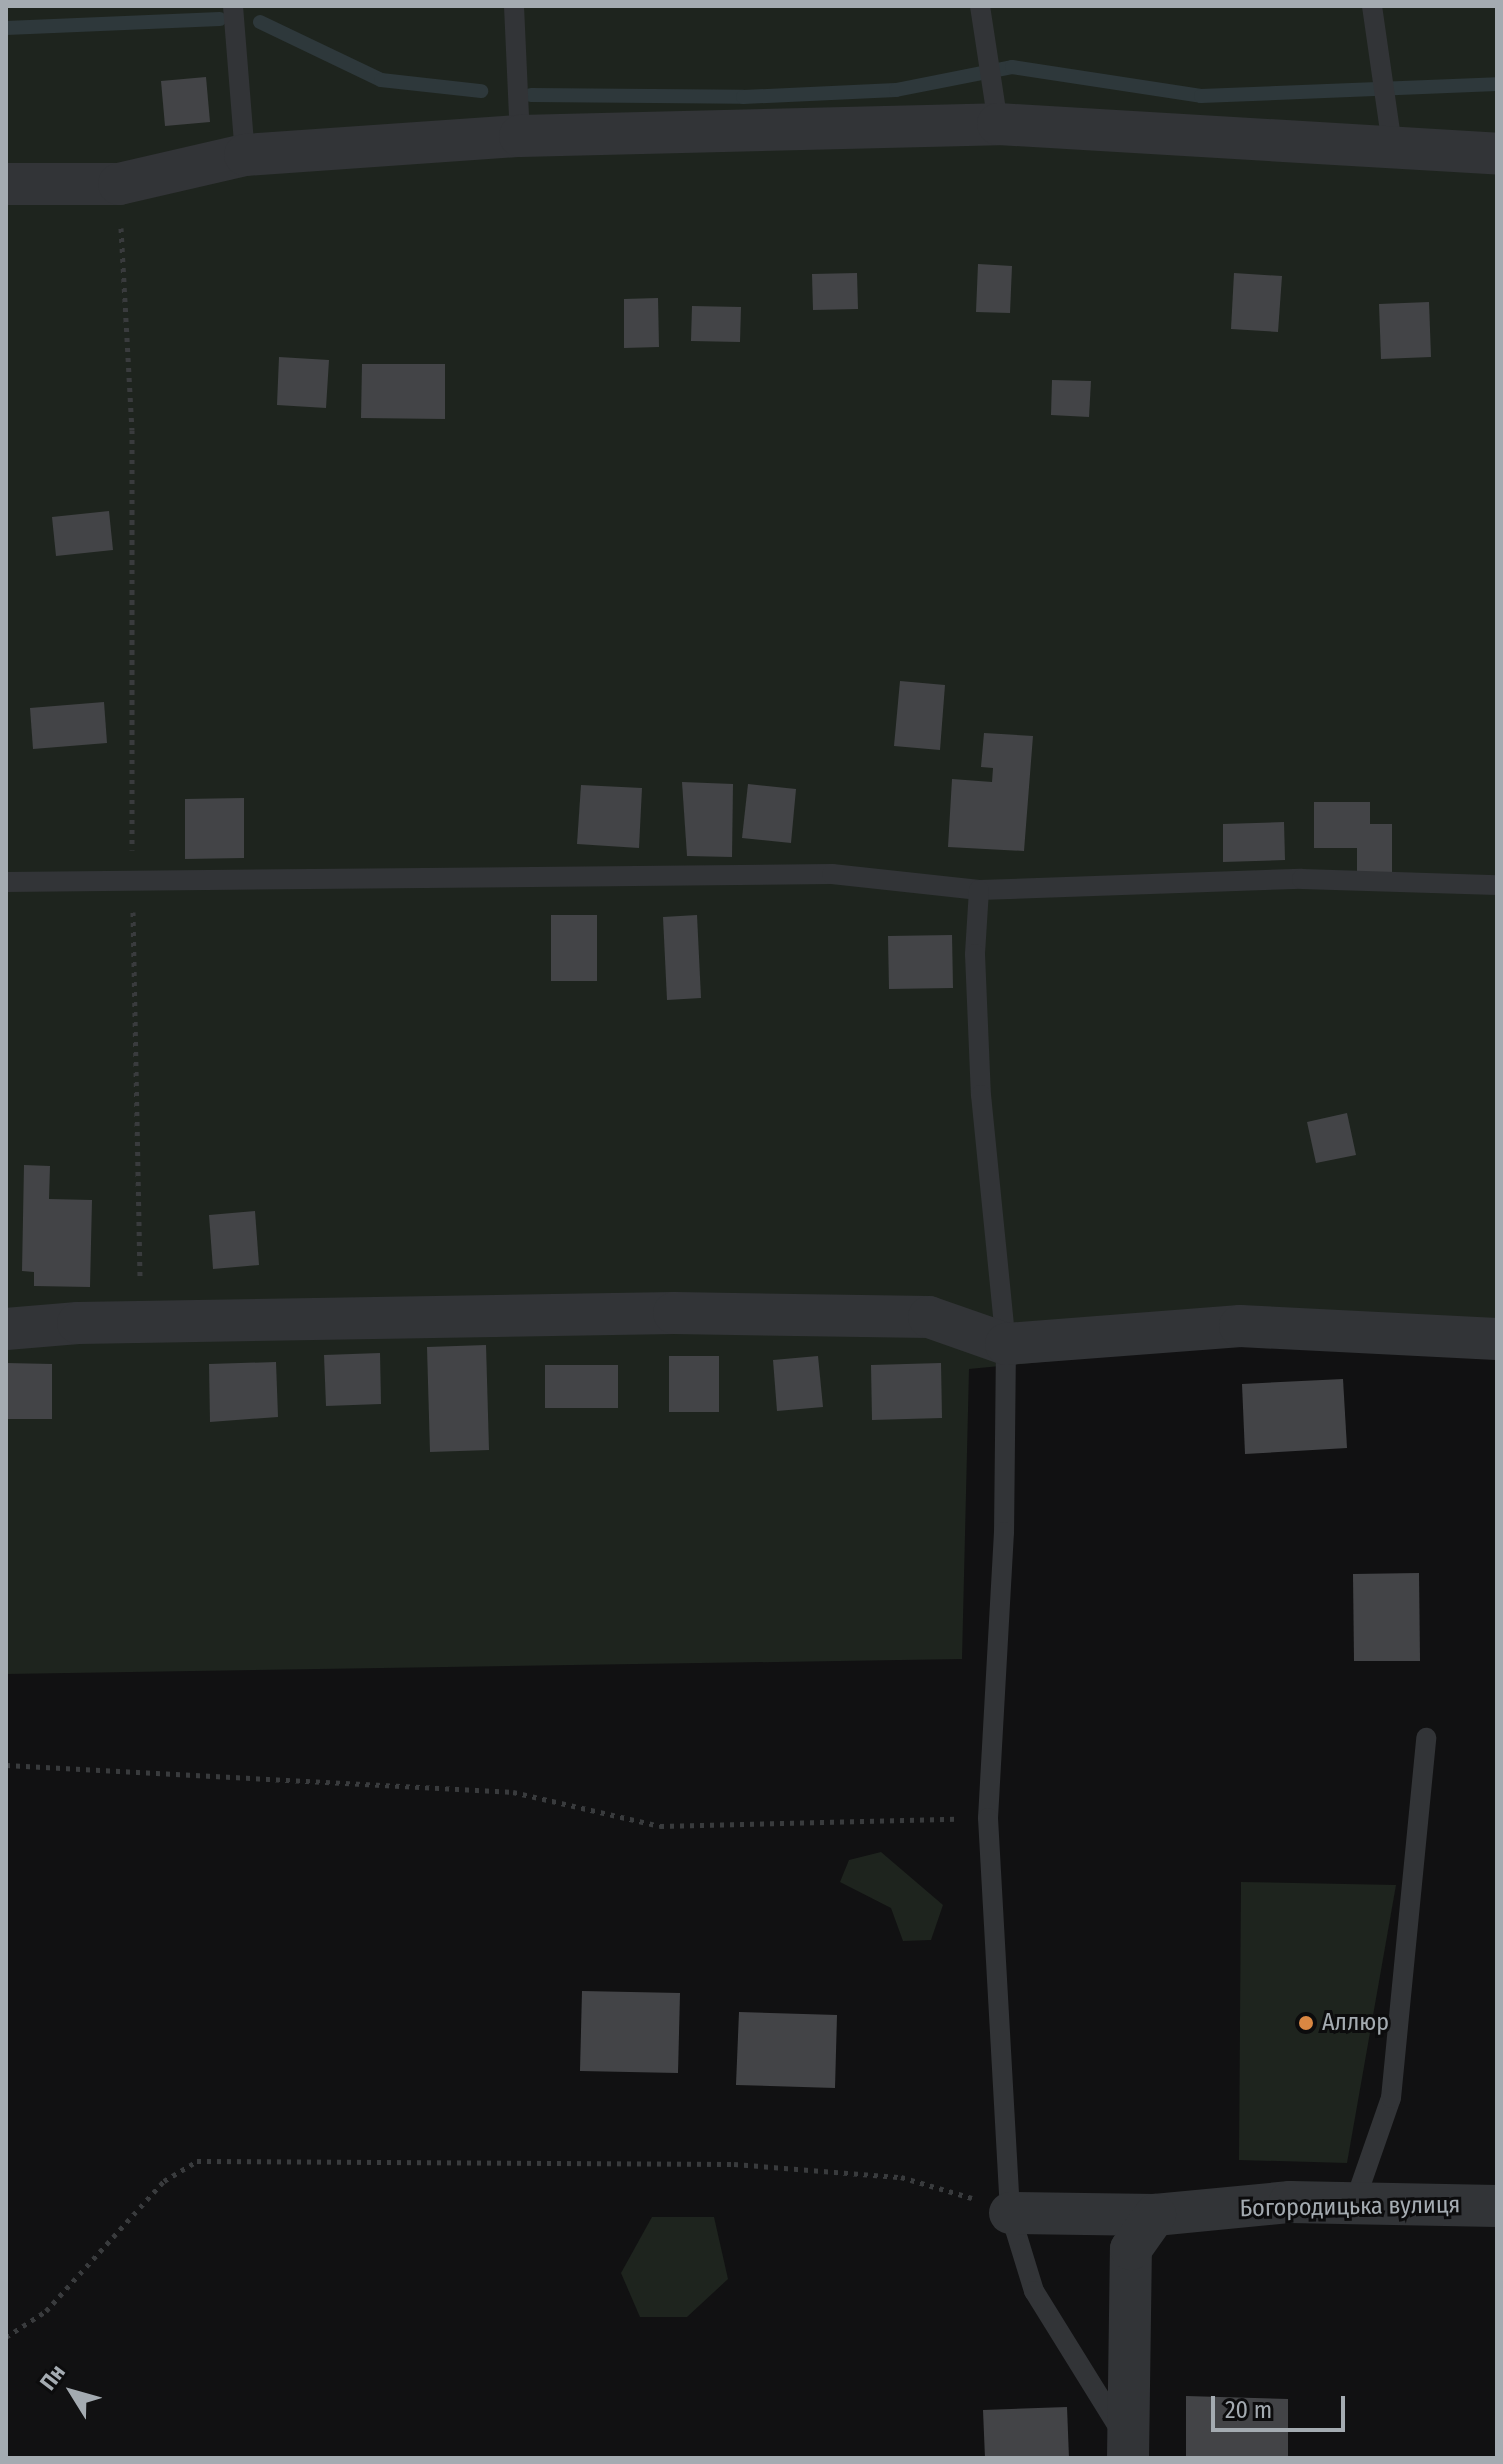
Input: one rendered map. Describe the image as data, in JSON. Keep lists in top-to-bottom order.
{
  "streets": {
    "street": ["Богородицька вулиця"]
  },
  "places": ["Аллюр"],
  "scale_bar": "20 m",
  "north": "top left"
}
